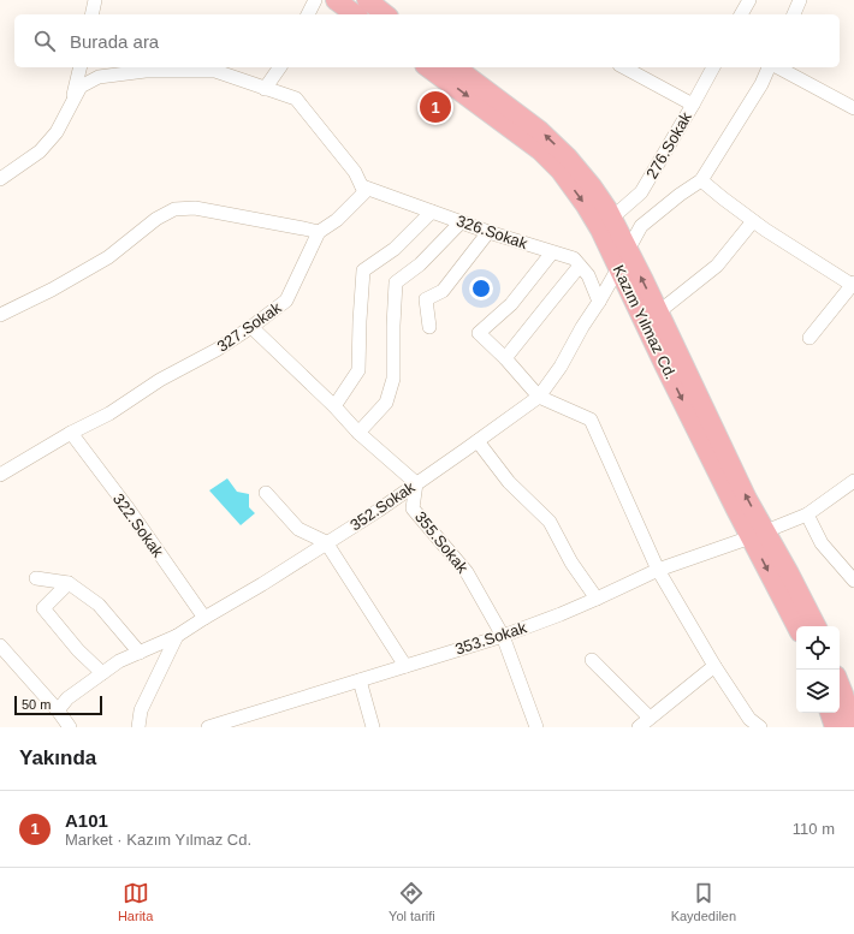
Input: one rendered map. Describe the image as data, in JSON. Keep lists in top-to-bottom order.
{
  "streets": {
    "highway": ["Kazım Yılmaz Cd."],
    "street": [
      "276.Sokak",
      "326.Sokak",
      "327.Sokak",
      "352.Sokak",
      "322.Sokak",
      "355.Sokak",
      "353.Sokak"
    ]
  },
  "crossings": [
    ["276.Sokak", "Kazım Yılmaz Cd."],
    ["Kazım Yılmaz Cd.", "352.Sokak"],
    ["Kazım Yılmaz Cd.", "353.Sokak"],
    ["327.Sokak", "322.Sokak"],
    ["352.Sokak", "322.Sokak"],
    ["352.Sokak", "355.Sokak"],
    ["355.Sokak", "353.Sokak"]
  ],
  "scale_bar": "50 m",
  "page": {
    "search": "Burada ara",
    "pins": "1",
    "scale": "50 m",
    "heading": "Yakında",
    "list": [
      {
        "mark": "1",
        "name": "A101",
        "note": "Market · Kazım Yılmaz Cd.",
        "value": "110 m"
      }
    ],
    "nav": ["Harita", "Yol tarifi", "Kaydedilen"]
  }
}
